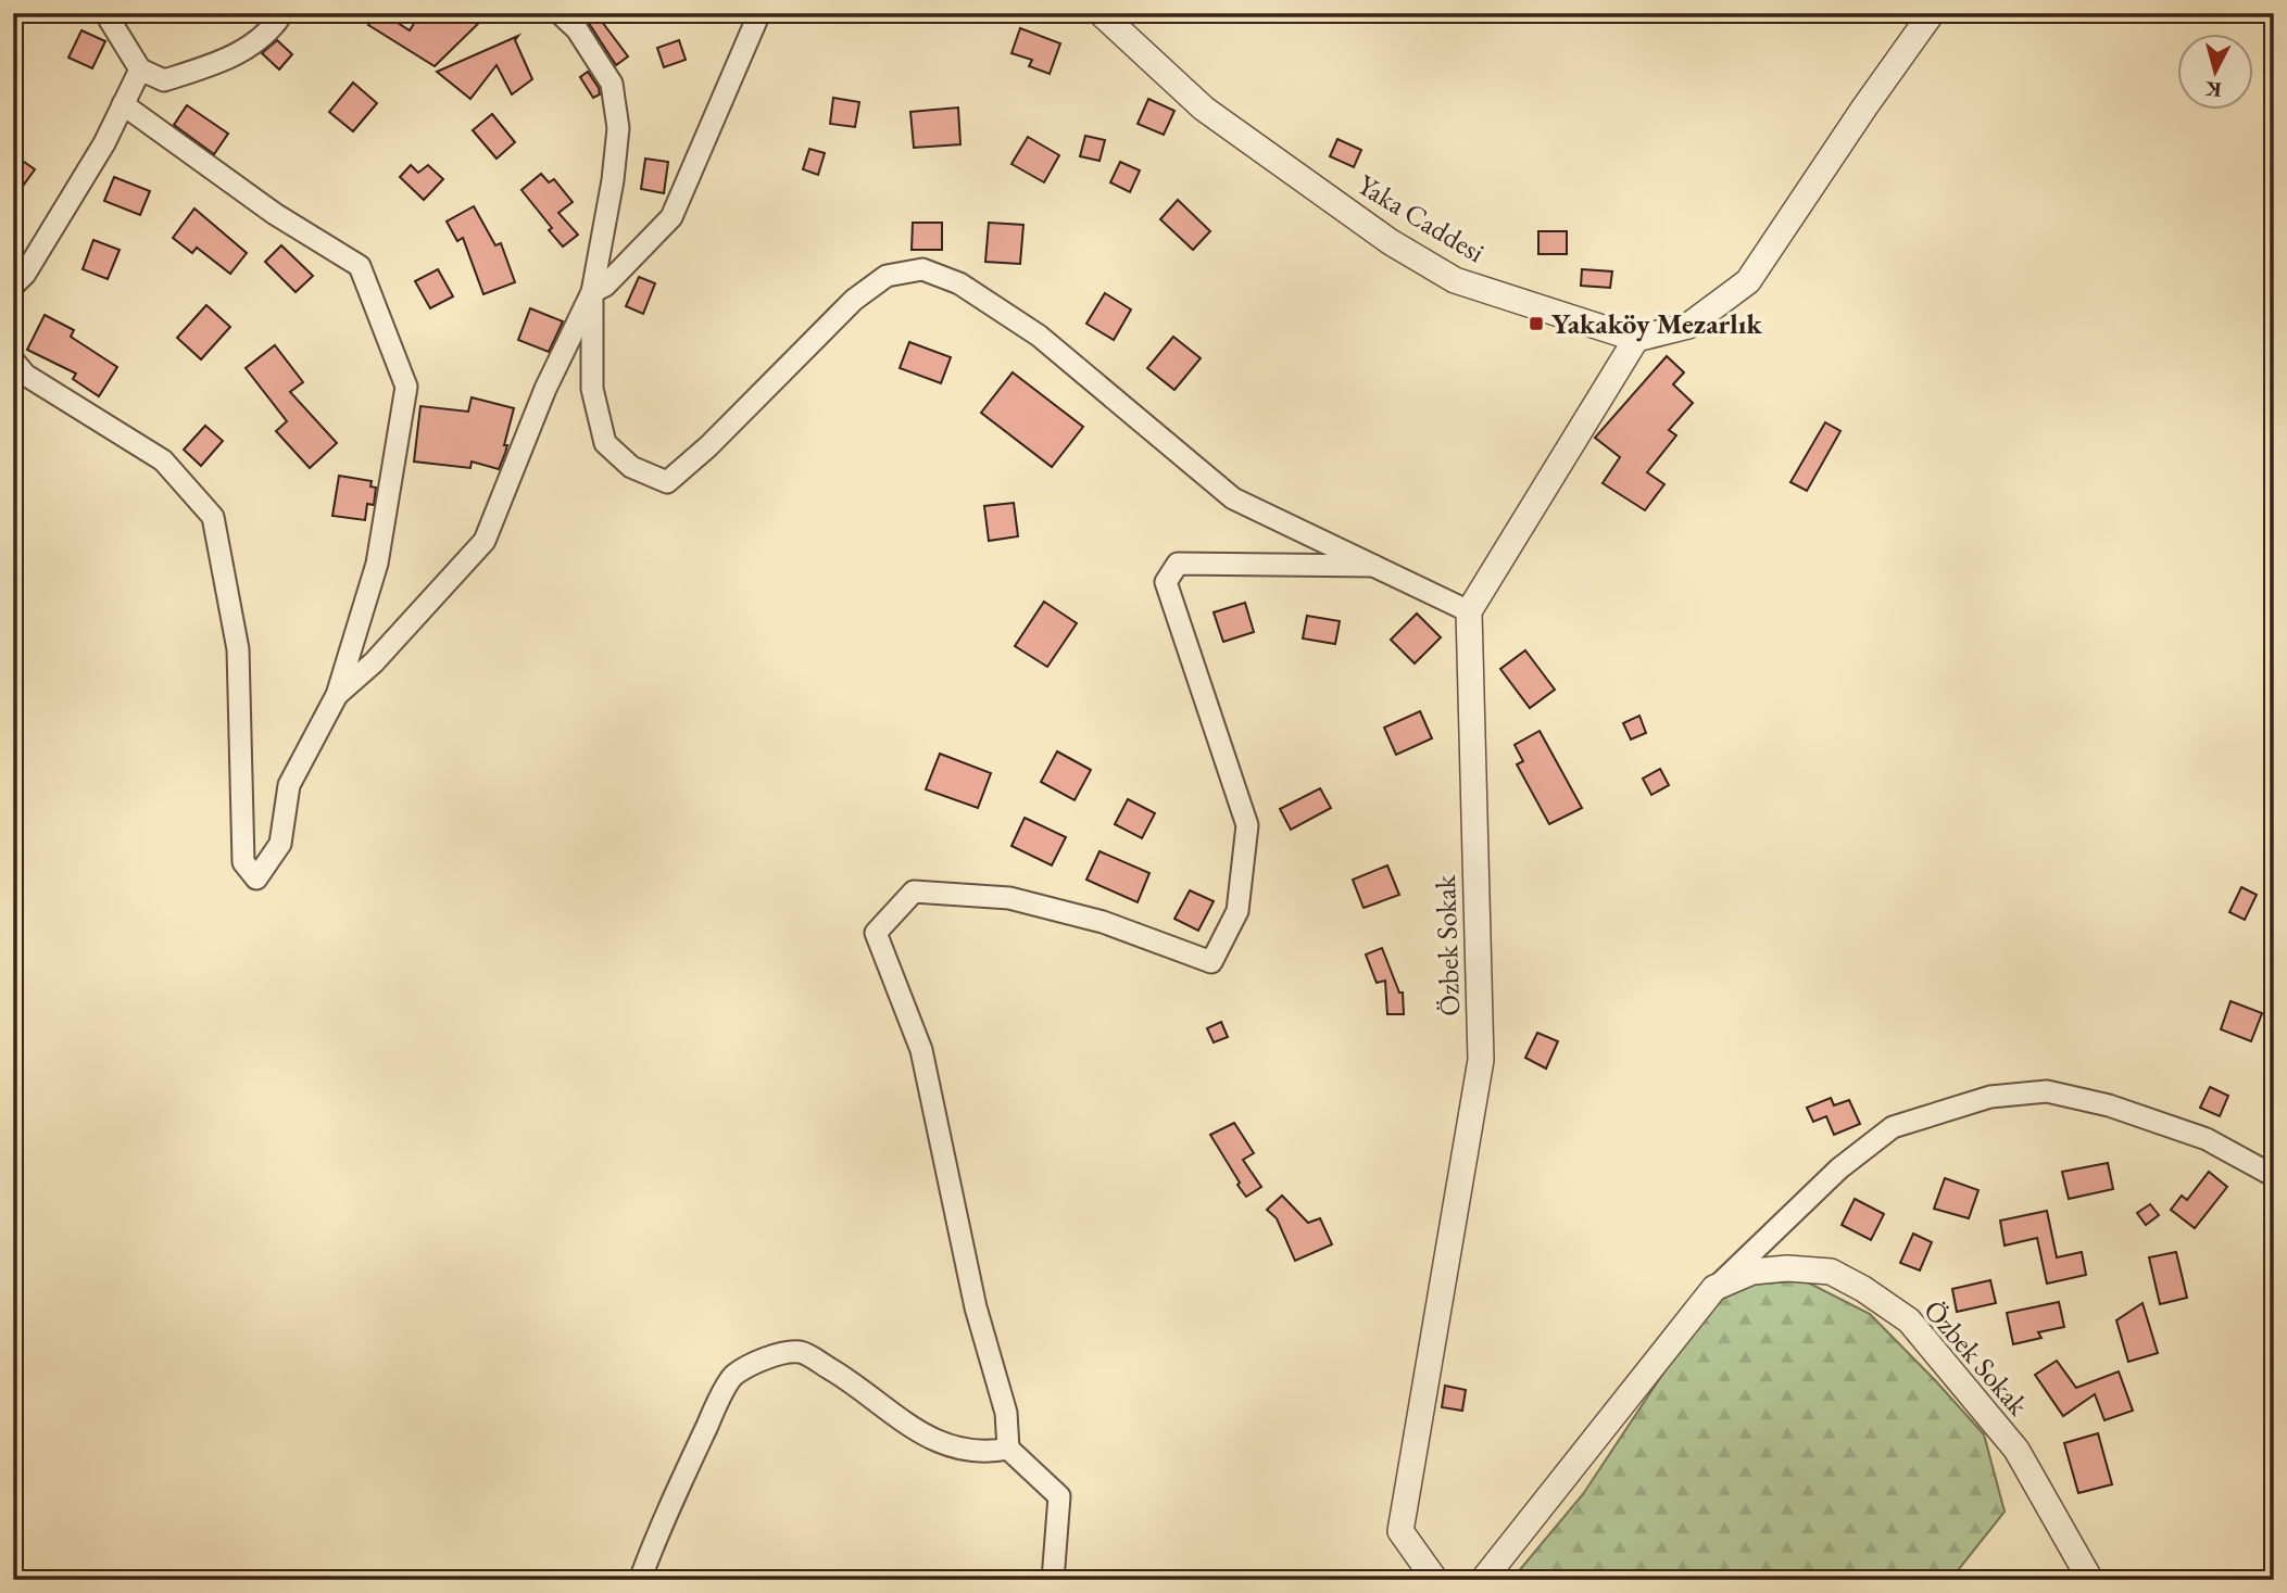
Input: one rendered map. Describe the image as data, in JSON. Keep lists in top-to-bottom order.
{
  "streets": {
    "street": ["Yaka Caddesi", "Özbek Sokak"]
  },
  "places": {
    "transit": ["Yakaköy Mezarlık"]
  },
  "north": "bottom"
}
